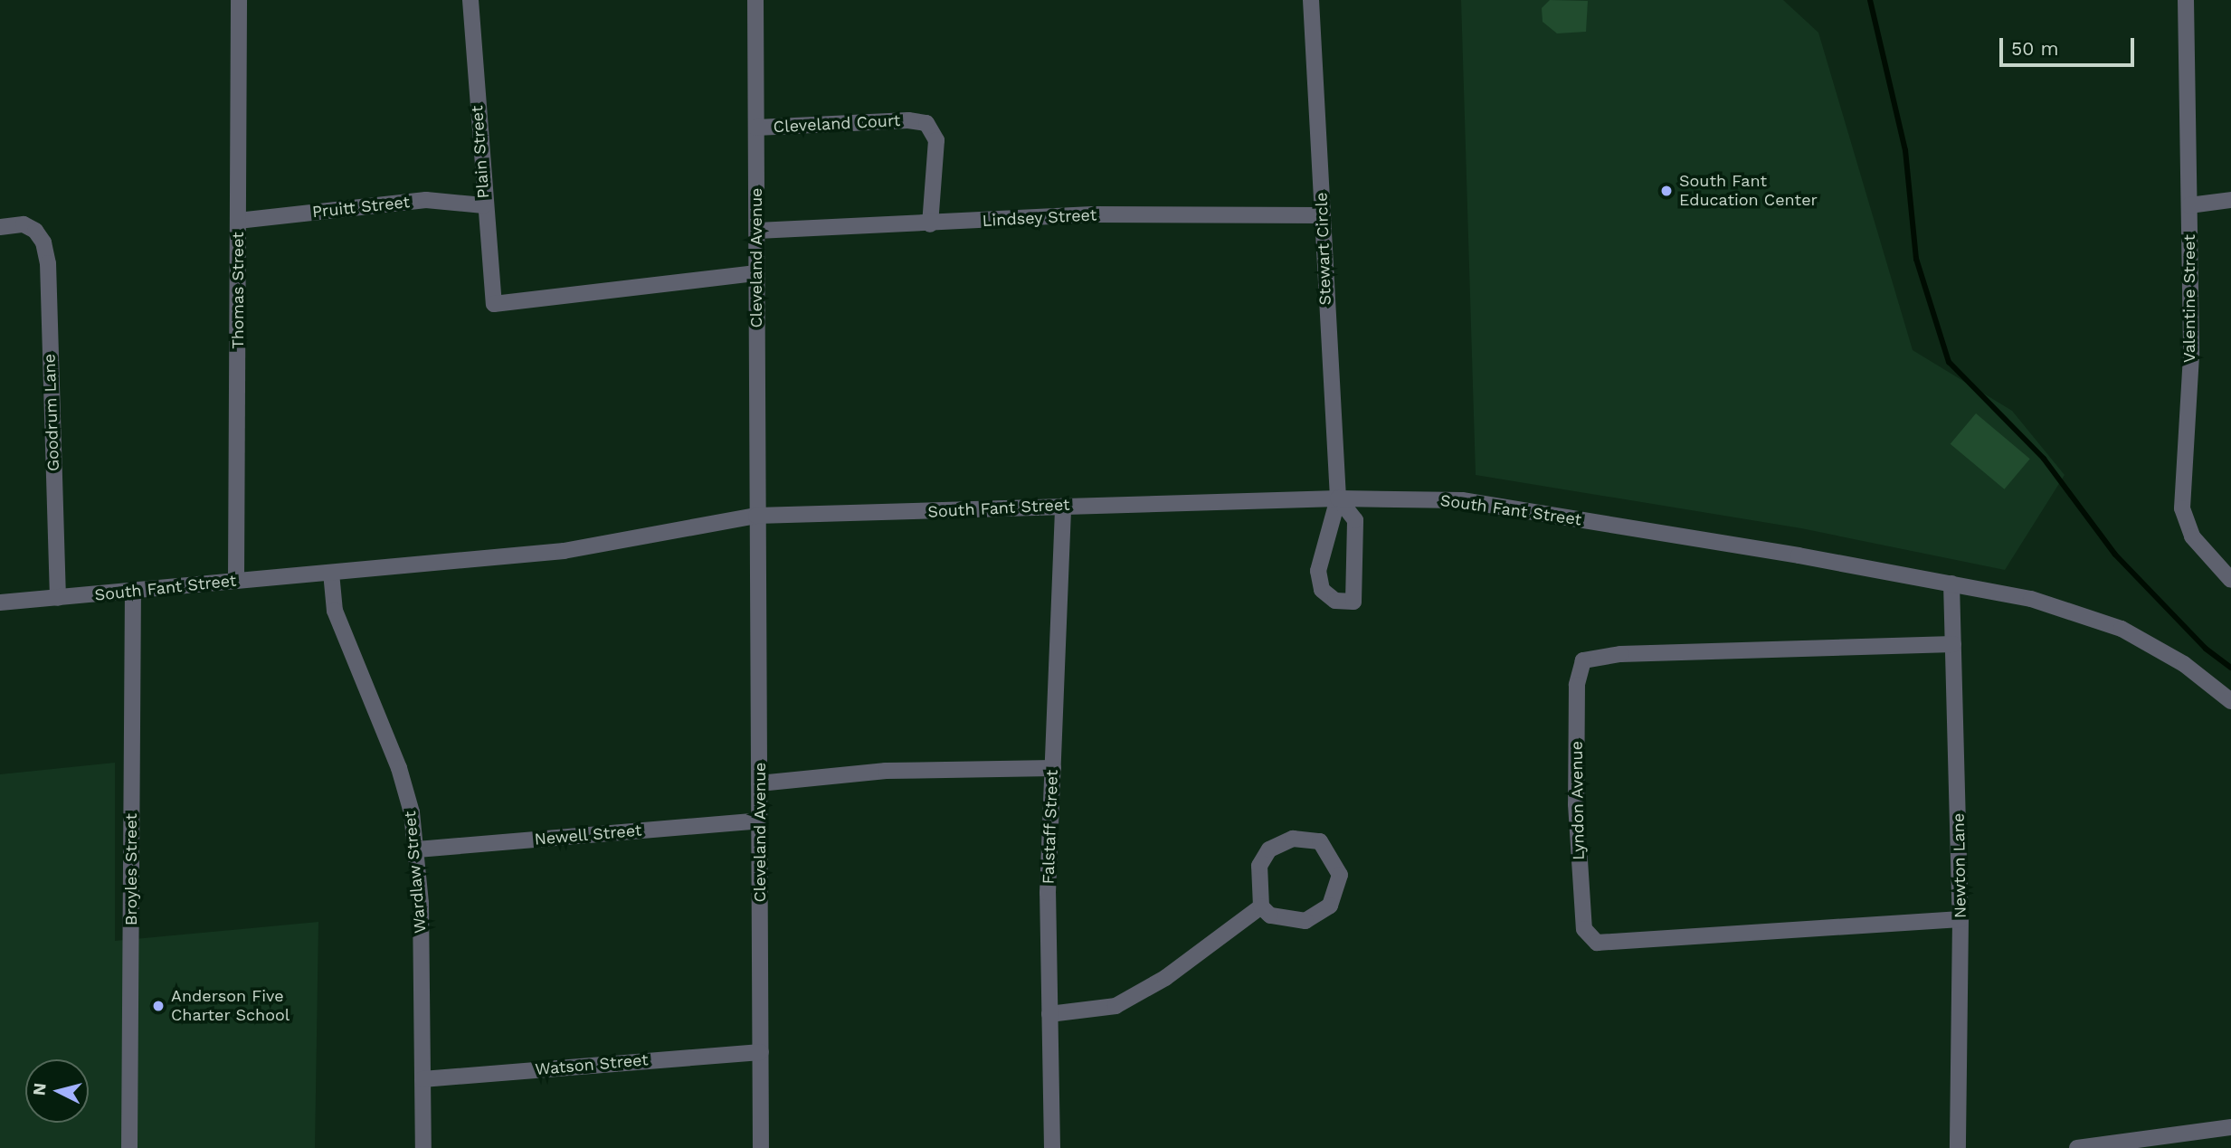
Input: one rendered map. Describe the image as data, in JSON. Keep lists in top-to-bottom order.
{
  "streets": {
    "street": [
      "Cleveland Court",
      "Plain Street",
      "Pruitt Street",
      "Lindsey Street",
      "Stewart Circle",
      "Cleveland Avenue",
      "Thomas Street",
      "Valentine Street",
      "Goodrum Lane",
      "South Fant Street",
      "Lyndon Avenue",
      "Falstaff Street",
      "Newell Street",
      "Newton Lane",
      "Broyles Street",
      "Wardlaw Street",
      "Watson Street"
    ]
  },
  "crossings": [
    ["Cleveland Court", "Lindsey Street"],
    ["Cleveland Court", "Cleveland Avenue"],
    ["Plain Street", "Pruitt Street"],
    ["Plain Street", "Cleveland Avenue"],
    ["Pruitt Street", "Thomas Street"],
    ["Lindsey Street", "Stewart Circle"],
    ["Lindsey Street", "Cleveland Avenue"],
    ["Stewart Circle", "South Fant Street"],
    ["Cleveland Avenue", "South Fant Street"],
    ["Cleveland Avenue", "Newell Street"],
    ["Cleveland Avenue", "Watson Street"],
    ["Thomas Street", "South Fant Street"],
    ["Goodrum Lane", "South Fant Street"],
    ["South Fant Street", "Falstaff Street"],
    ["South Fant Street", "Newton Lane"],
    ["South Fant Street", "Broyles Street"],
    ["South Fant Street", "Wardlaw Street"],
    ["Lyndon Avenue", "Newton Lane"],
    ["Newell Street", "Wardlaw Street"],
    ["Wardlaw Street", "Watson Street"]
  ],
  "places": ["South Fant Education Center", "Anderson Five Charter School"],
  "scale_bar": "50 m",
  "north": "left"
}
